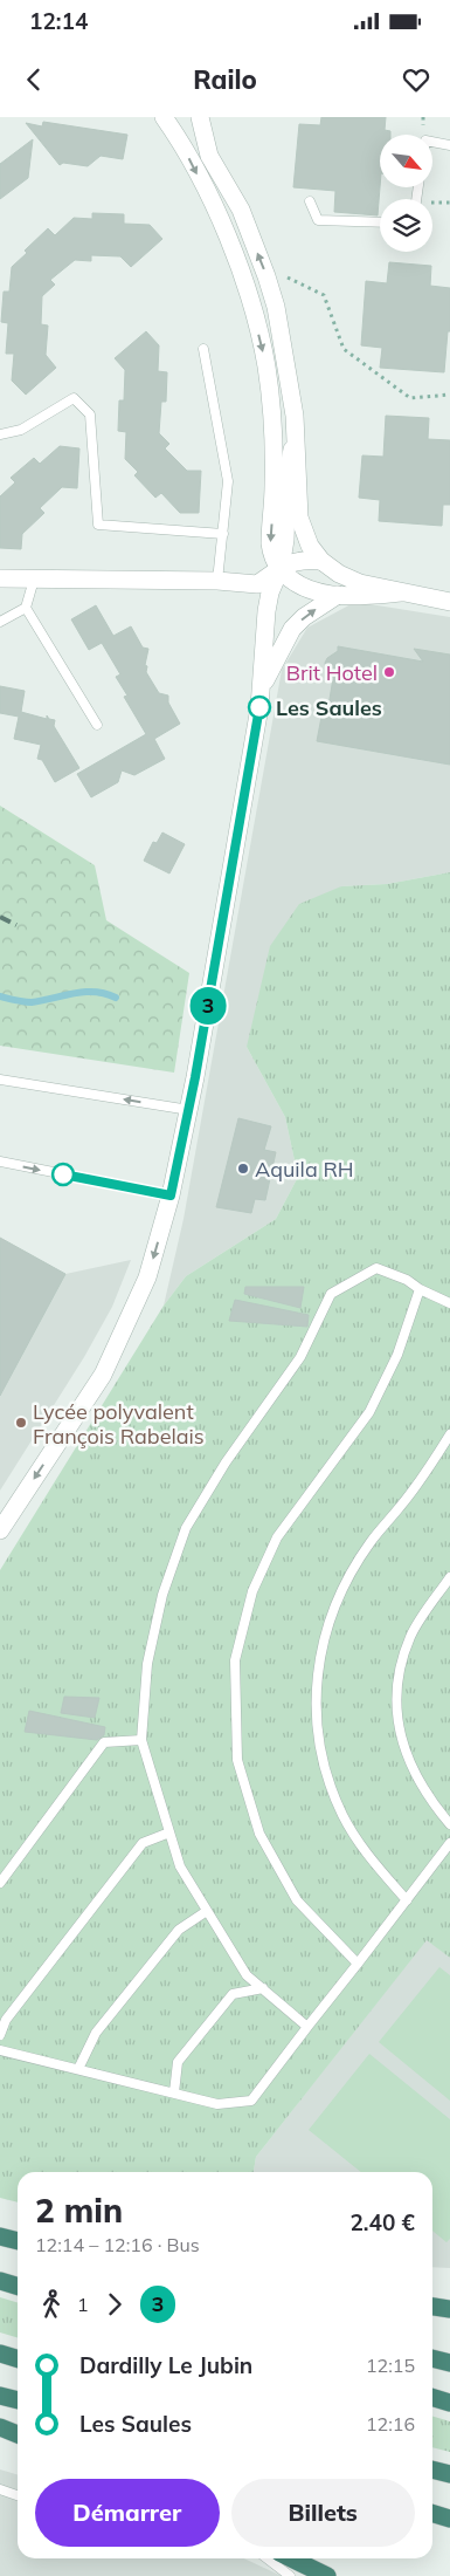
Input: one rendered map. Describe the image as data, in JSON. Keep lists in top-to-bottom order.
{
  "places": [
    "Brit Hotel",
    "Les Saules",
    "Aquila RH",
    "Lycée polyvalent François Rabelais"
  ],
  "lines": ["bus line 3"],
  "north": "bottom right",
  "page": {
    "status": "12:14",
    "header": "Railo",
    "on_map": "3",
    "heading": ["2 min", "12:14 – 12:16 · Bus", "2.40 €"],
    "legs": ["1", "3"],
    "list": [
      {
        "name": "Dardilly Le Jubin",
        "value": "12:15"
      },
      {
        "name": "Les Saules",
        "value": "12:16"
      }
    ],
    "buttons": ["Démarrer", "Billets"]
  }
}
